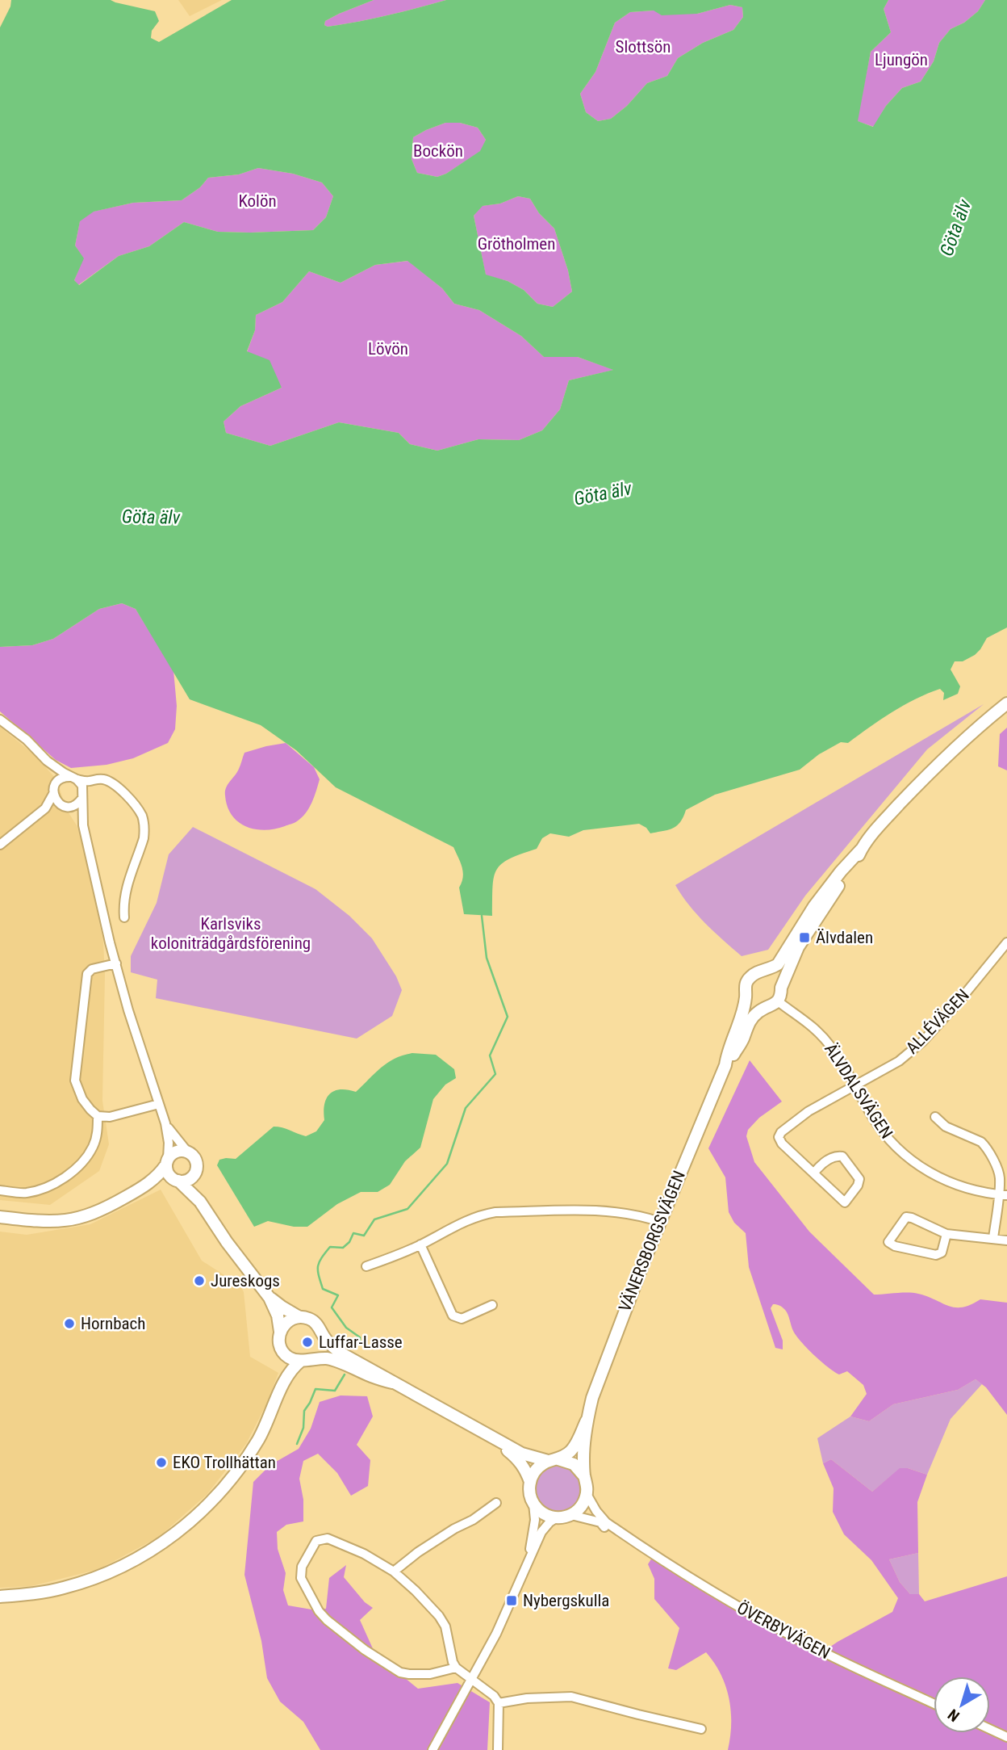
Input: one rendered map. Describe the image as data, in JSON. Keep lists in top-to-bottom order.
{
  "streets": {
    "main road": ["VÄNERSBORGSVÄGEN"],
    "street": ["ALLÉVÄGEN", "ÄLVDALSVÄGEN", "ÖVERBYVÄGEN"]
  },
  "crossings": [
    ["ALLÉVÄGEN", "ÄLVDALSVÄGEN"],
    ["ÄLVDALSVÄGEN", "VÄNERSBORGSVÄGEN"],
    ["VÄNERSBORGSVÄGEN", "ÖVERBYVÄGEN"]
  ],
  "water": ["Göta älv"],
  "parks": [
    "Slottsön",
    "Ljungön",
    "Bockön",
    "Kolön",
    "Grötholmen",
    "Lövön",
    "Karlsviks koloniträdgårdsförening"
  ],
  "places": {
    "transit": ["Älvdalen", "Nybergskulla"],
    "other": [
      "Jureskogs",
      "Hornbach",
      "Luffar-Lasse",
      "EKO Trollhättan"
    ]
  },
  "north": "bottom left"
}
